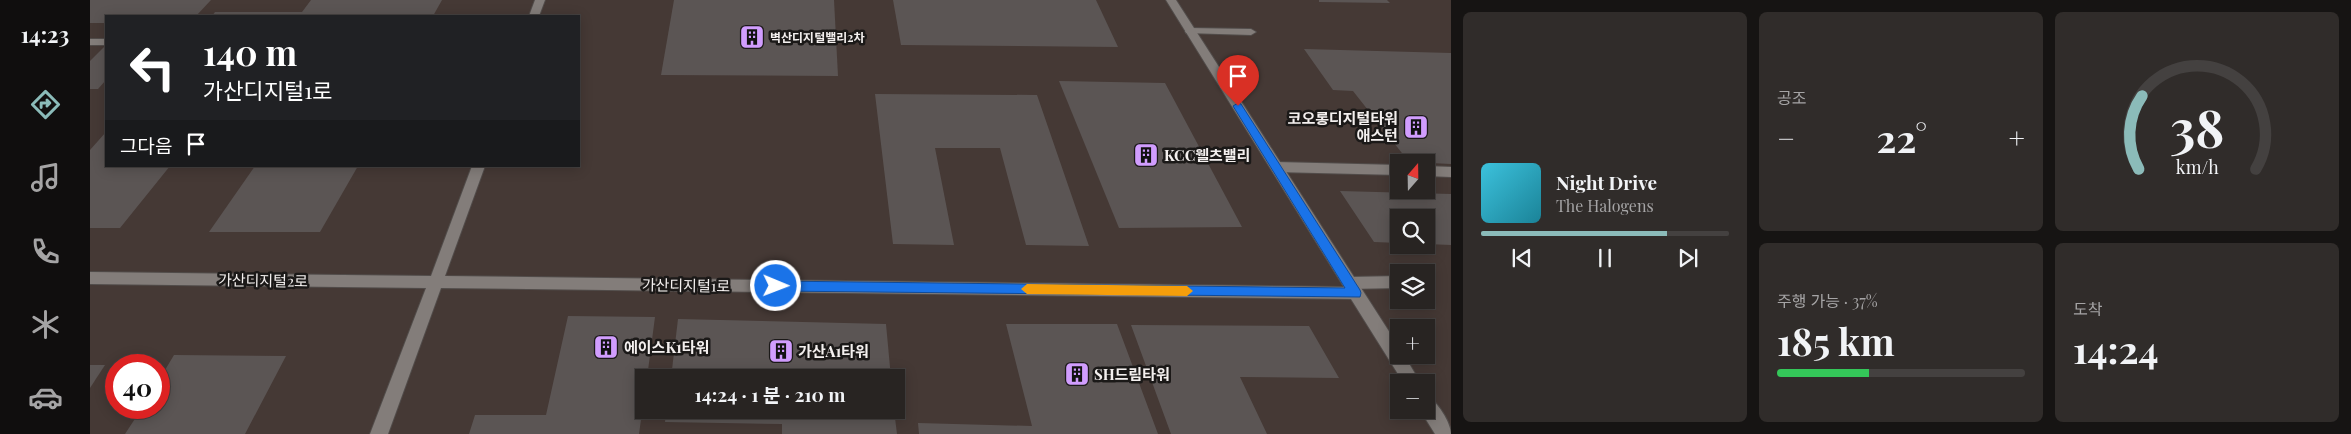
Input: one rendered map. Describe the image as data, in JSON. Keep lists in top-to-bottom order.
{
  "streets": {
    "street": ["가산디지털2로", "가산디지털1로"]
  },
  "crossings": [
    ["가산디지털2로", "가산디지털1로"]
  ],
  "places": {
    "building": [
      "벽산디지털밸리2차",
      "코오롱디지털타워 애스턴",
      "KCC웰츠밸리",
      "에이스K1타워",
      "가산A1타워",
      "SH드림타워"
    ]
  },
  "north": "top",
  "page": {
    "tabs": "14:23",
    "tile": [
      "공조",
      ["주행 가능 · 37%", "185 km"],
      ["도착", "14:24"]
    ],
    "turn": ["140 m", "가산디지털1로"],
    "heat": ["−", "22°", "+"],
    "then": "그다음",
    "map_buttons": ["+", "−"],
    "song": ["Night Drive", "The Halogens"],
    "limit": "40",
    "trip": "14:24 · 1 분 · 210 m",
    "gauge": ["38", "km/h"]
  }
}
